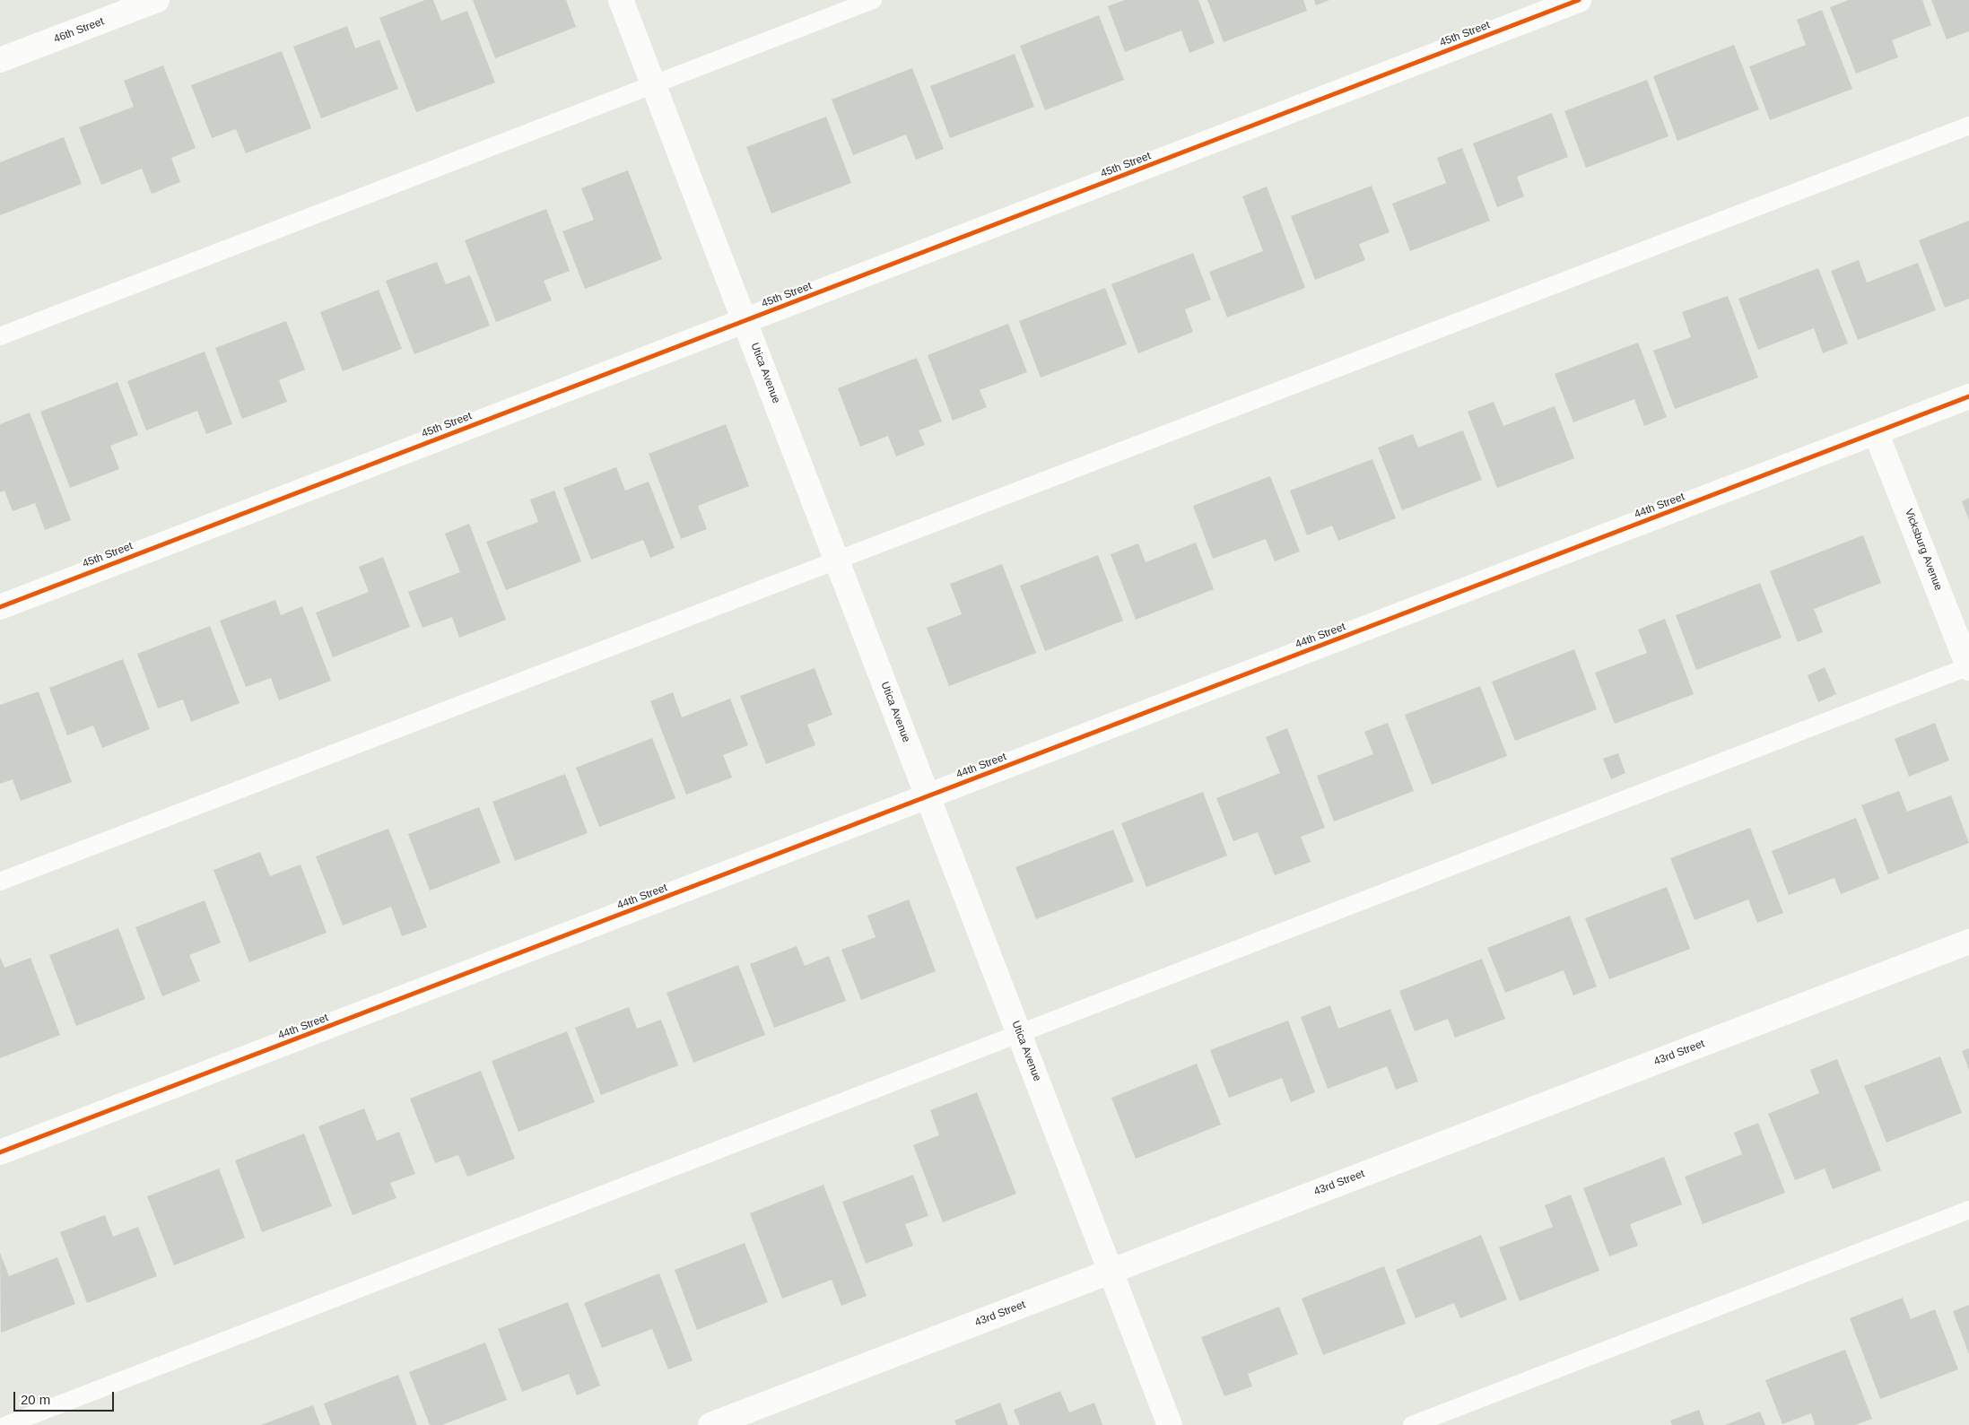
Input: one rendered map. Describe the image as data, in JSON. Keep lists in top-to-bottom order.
{
  "streets": {
    "street": [
      "46th Street",
      "45th Street",
      "Utica Avenue",
      "44th Street",
      "Vicksburg Avenue",
      "43rd Street"
    ]
  },
  "crossings": [
    ["45th Street", "Utica Avenue"],
    ["Utica Avenue", "44th Street"],
    ["Utica Avenue", "43rd Street"],
    ["44th Street", "Vicksburg Avenue"]
  ],
  "scale_bar": "20 m"
}
